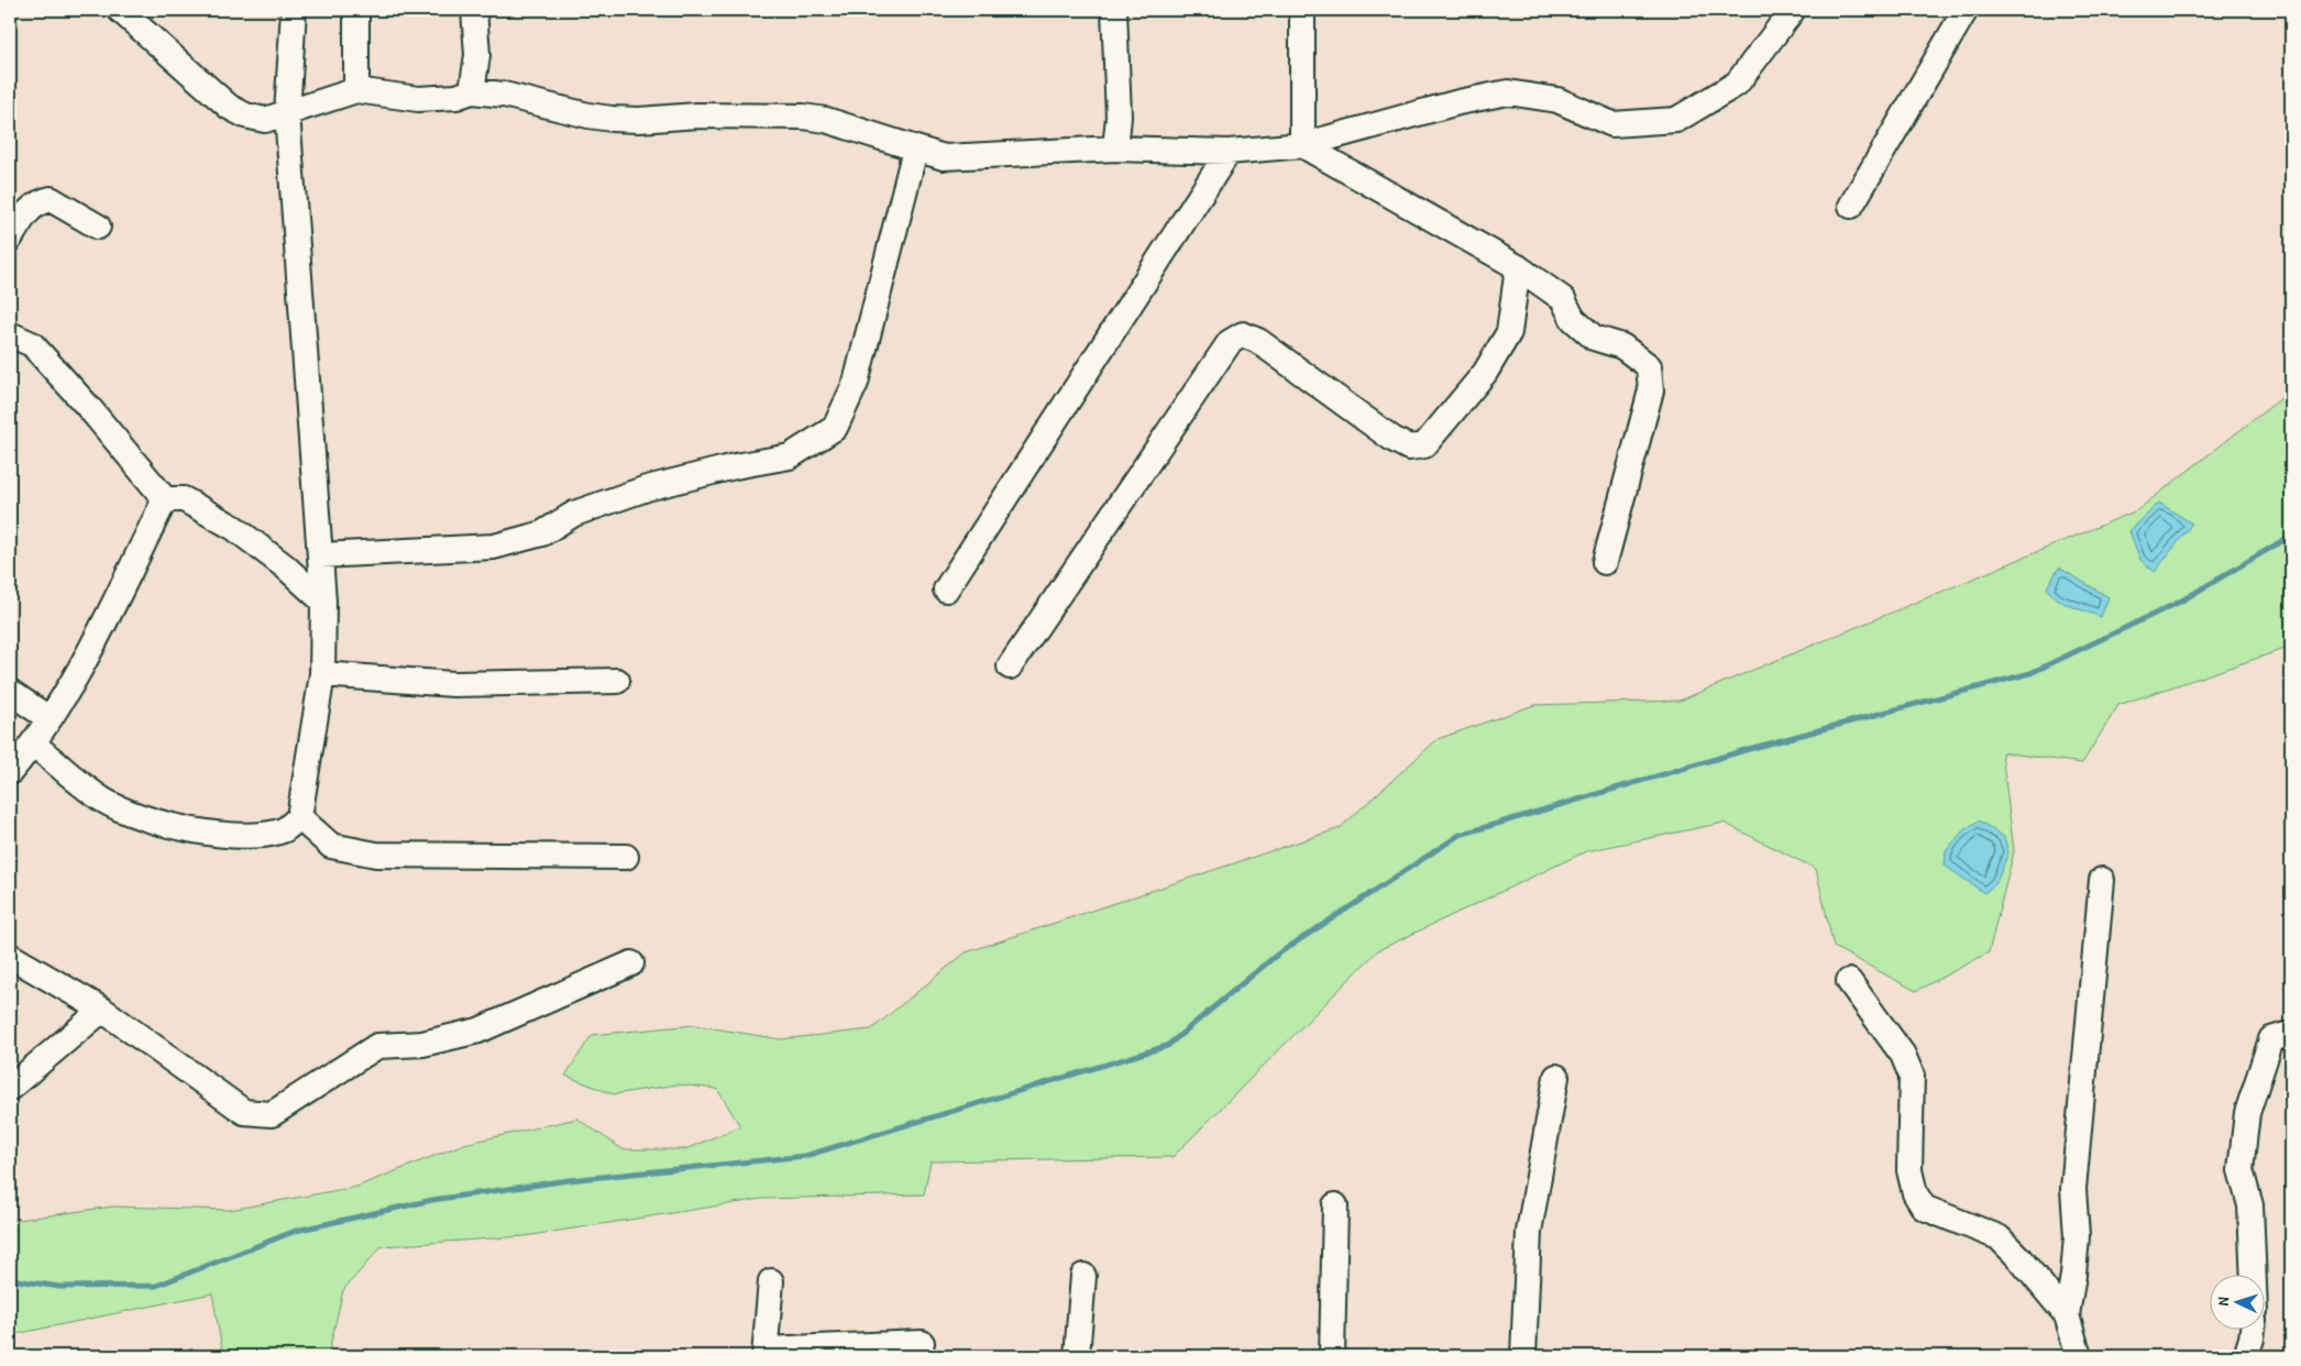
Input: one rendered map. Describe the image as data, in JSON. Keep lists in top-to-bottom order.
{
  "north": "left"
}
